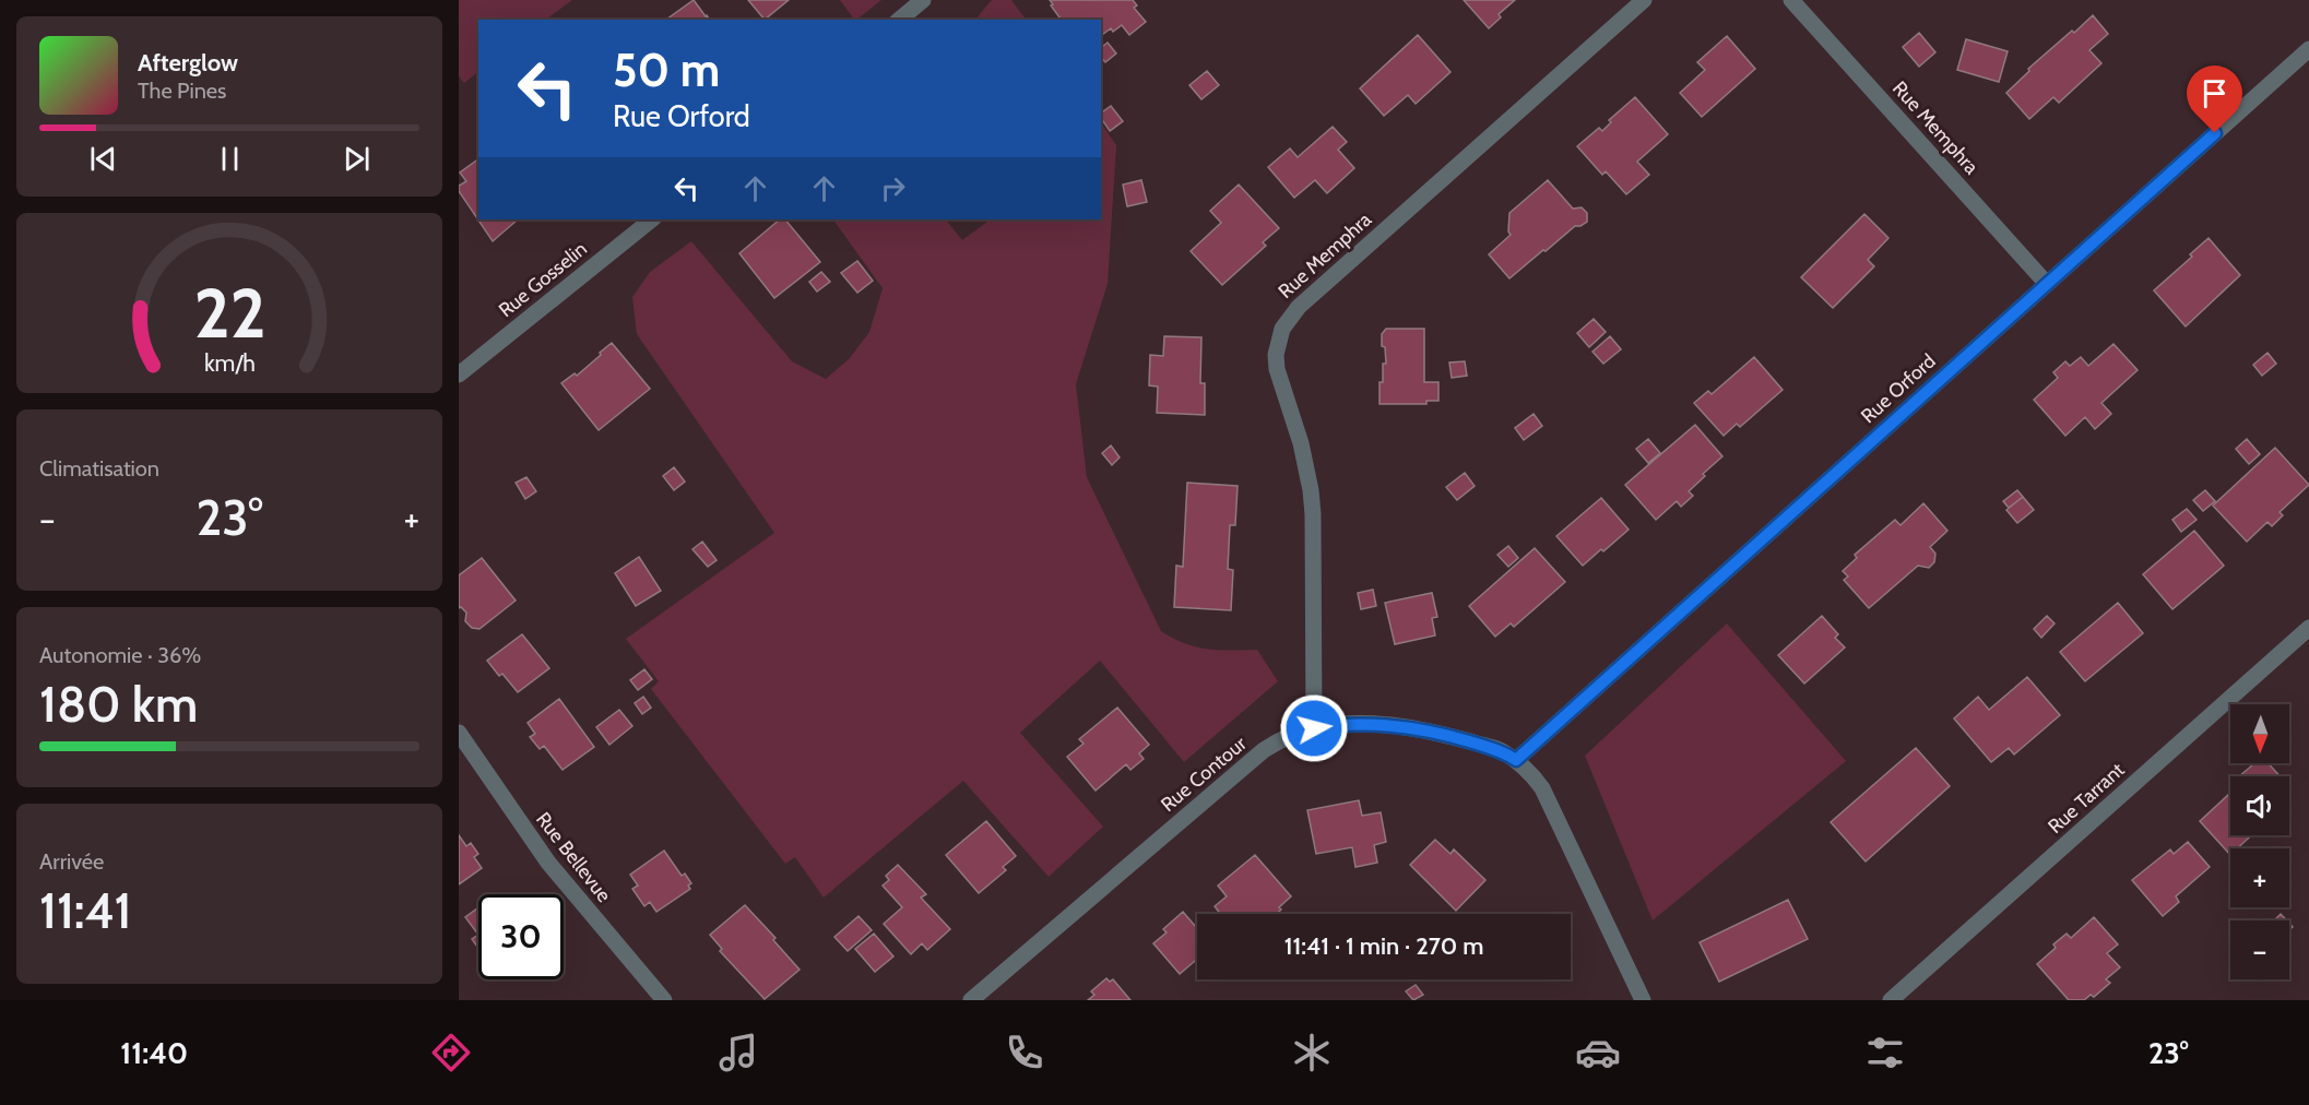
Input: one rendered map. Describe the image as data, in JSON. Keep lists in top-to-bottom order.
{
  "streets": {
    "street": [
      "Rue Memphra",
      "Rue Gosselin",
      "Rue Orford",
      "Rue Contour",
      "Rue Tarrant",
      "Rue Bellevue"
    ]
  },
  "crossings": [
    ["Rue Memphra", "Rue Orford"],
    ["Rue Memphra", "Rue Contour"],
    ["Rue Orford", "Rue Contour"]
  ],
  "north": "bottom",
  "page": {
    "turn": ["50 m", "Rue Orford"],
    "song": ["Afterglow", "The Pines"],
    "tile": [
      "Climatisation",
      ["Autonomie · 36%", "180 km"],
      ["Arrivée", "11:41"]
    ],
    "heat": ["−", "23°", "+"],
    "map_buttons": ["+", "−"],
    "limit": "30",
    "trip": "11:41 · 1 min · 270 m",
    "tabs": ["11:40", "23°"],
    "gauge": ["22", "km/h"]
  }
}
